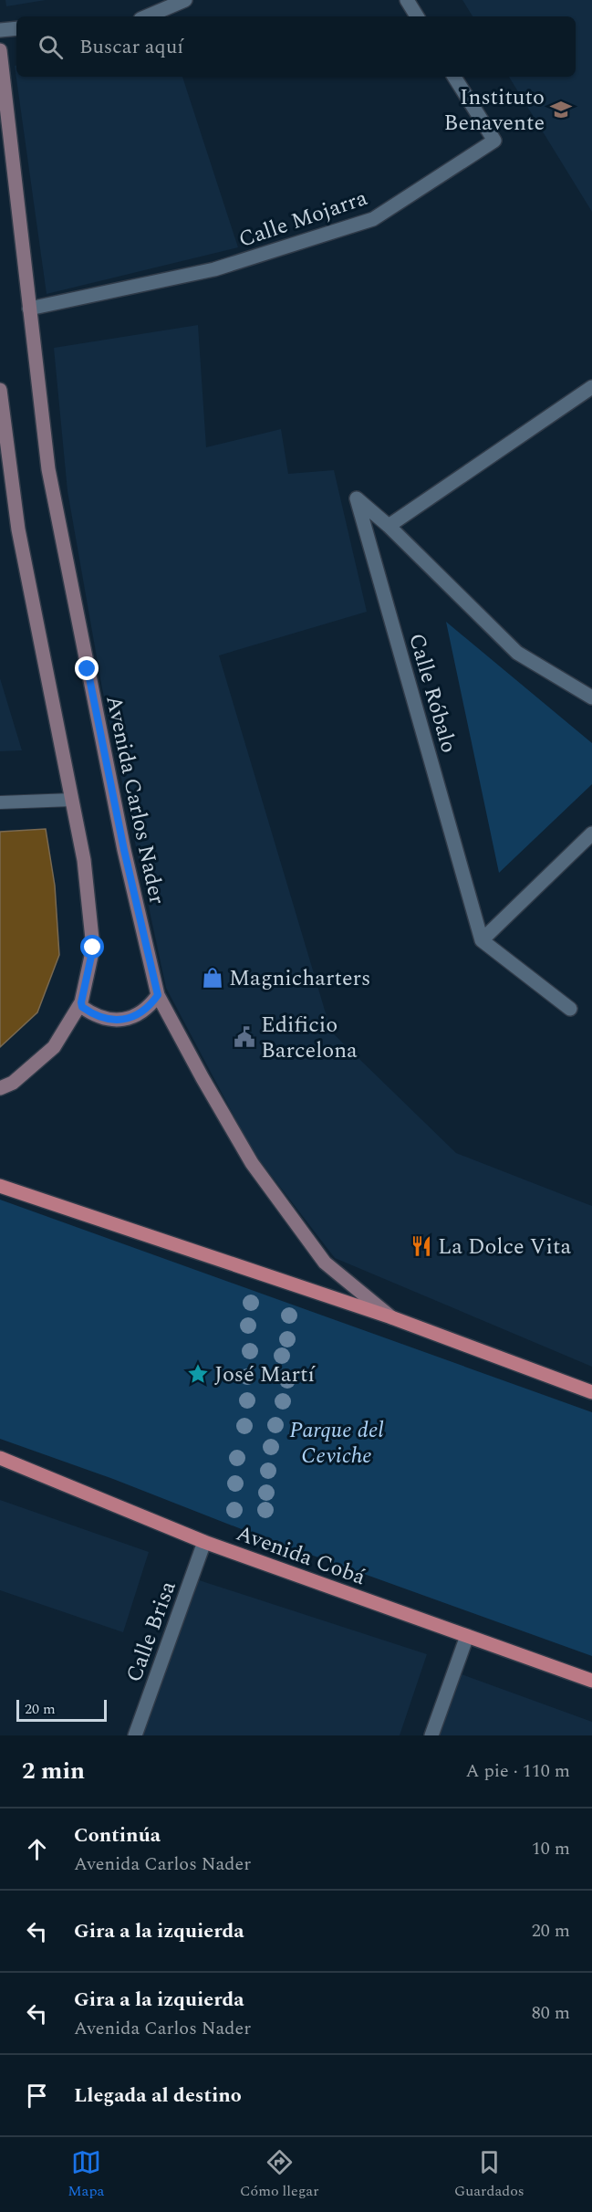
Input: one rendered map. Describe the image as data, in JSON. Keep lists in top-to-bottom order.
{
  "streets": {
    "main road": ["Avenida Cobá"],
    "street": [
      "Calle Mojarra",
      "Calle Róbalo",
      "Avenida Carlos Nader",
      "Calle Brisa"
    ]
  },
  "crossings": [
    ["Calle Mojarra", "Avenida Carlos Nader"],
    ["Avenida Cobá", "Calle Brisa"]
  ],
  "parks": ["Parque del Ceviche"],
  "places": {
    "school or university": ["Instituto Benavente"],
    "shop": ["Magnicharters"],
    "public building": ["Edificio Barcelona"],
    "restaurant": ["La Dolce Vita"],
    "place": ["José Martí"]
  },
  "scale_bar": "20 m",
  "page": {
    "search": "Buscar aquí",
    "scale": "20 m",
    "heading": ["2 min", "A pie · 110 m"],
    "list": [
      ["Continúa", "Avenida Carlos Nader", "10 m"],
      ["Gira a la izquierda", "20 m"],
      ["Gira a la izquierda", "Avenida Carlos Nader", "80 m"],
      "Llegada al destino"
    ],
    "nav": ["Mapa", "Cómo llegar", "Guardados"]
  }
}
